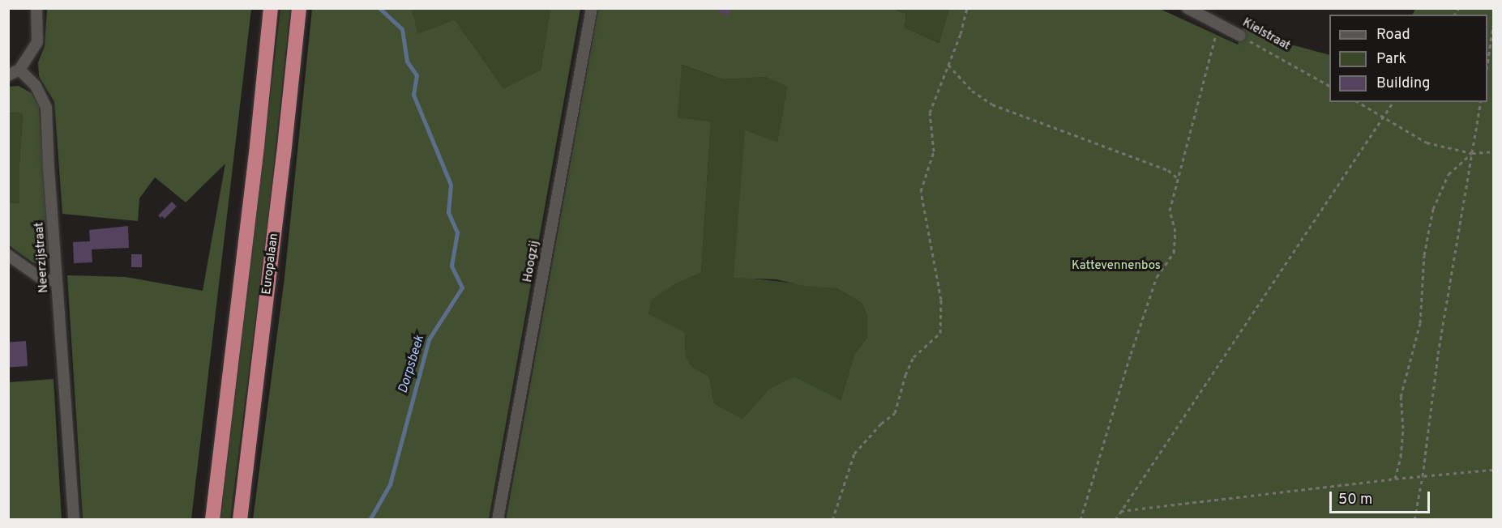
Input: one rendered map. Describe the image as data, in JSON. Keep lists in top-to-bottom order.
{
  "streets": {
    "highway": ["Europalaan"],
    "street": ["Kielstraat", "Neerzijstraat", "Hoogzij"]
  },
  "water": ["Dorpsbeek"],
  "parks": ["Kattevennenbos"],
  "legend": ["Road", "Park", "Building"],
  "scale_bar": "50 m"
}
